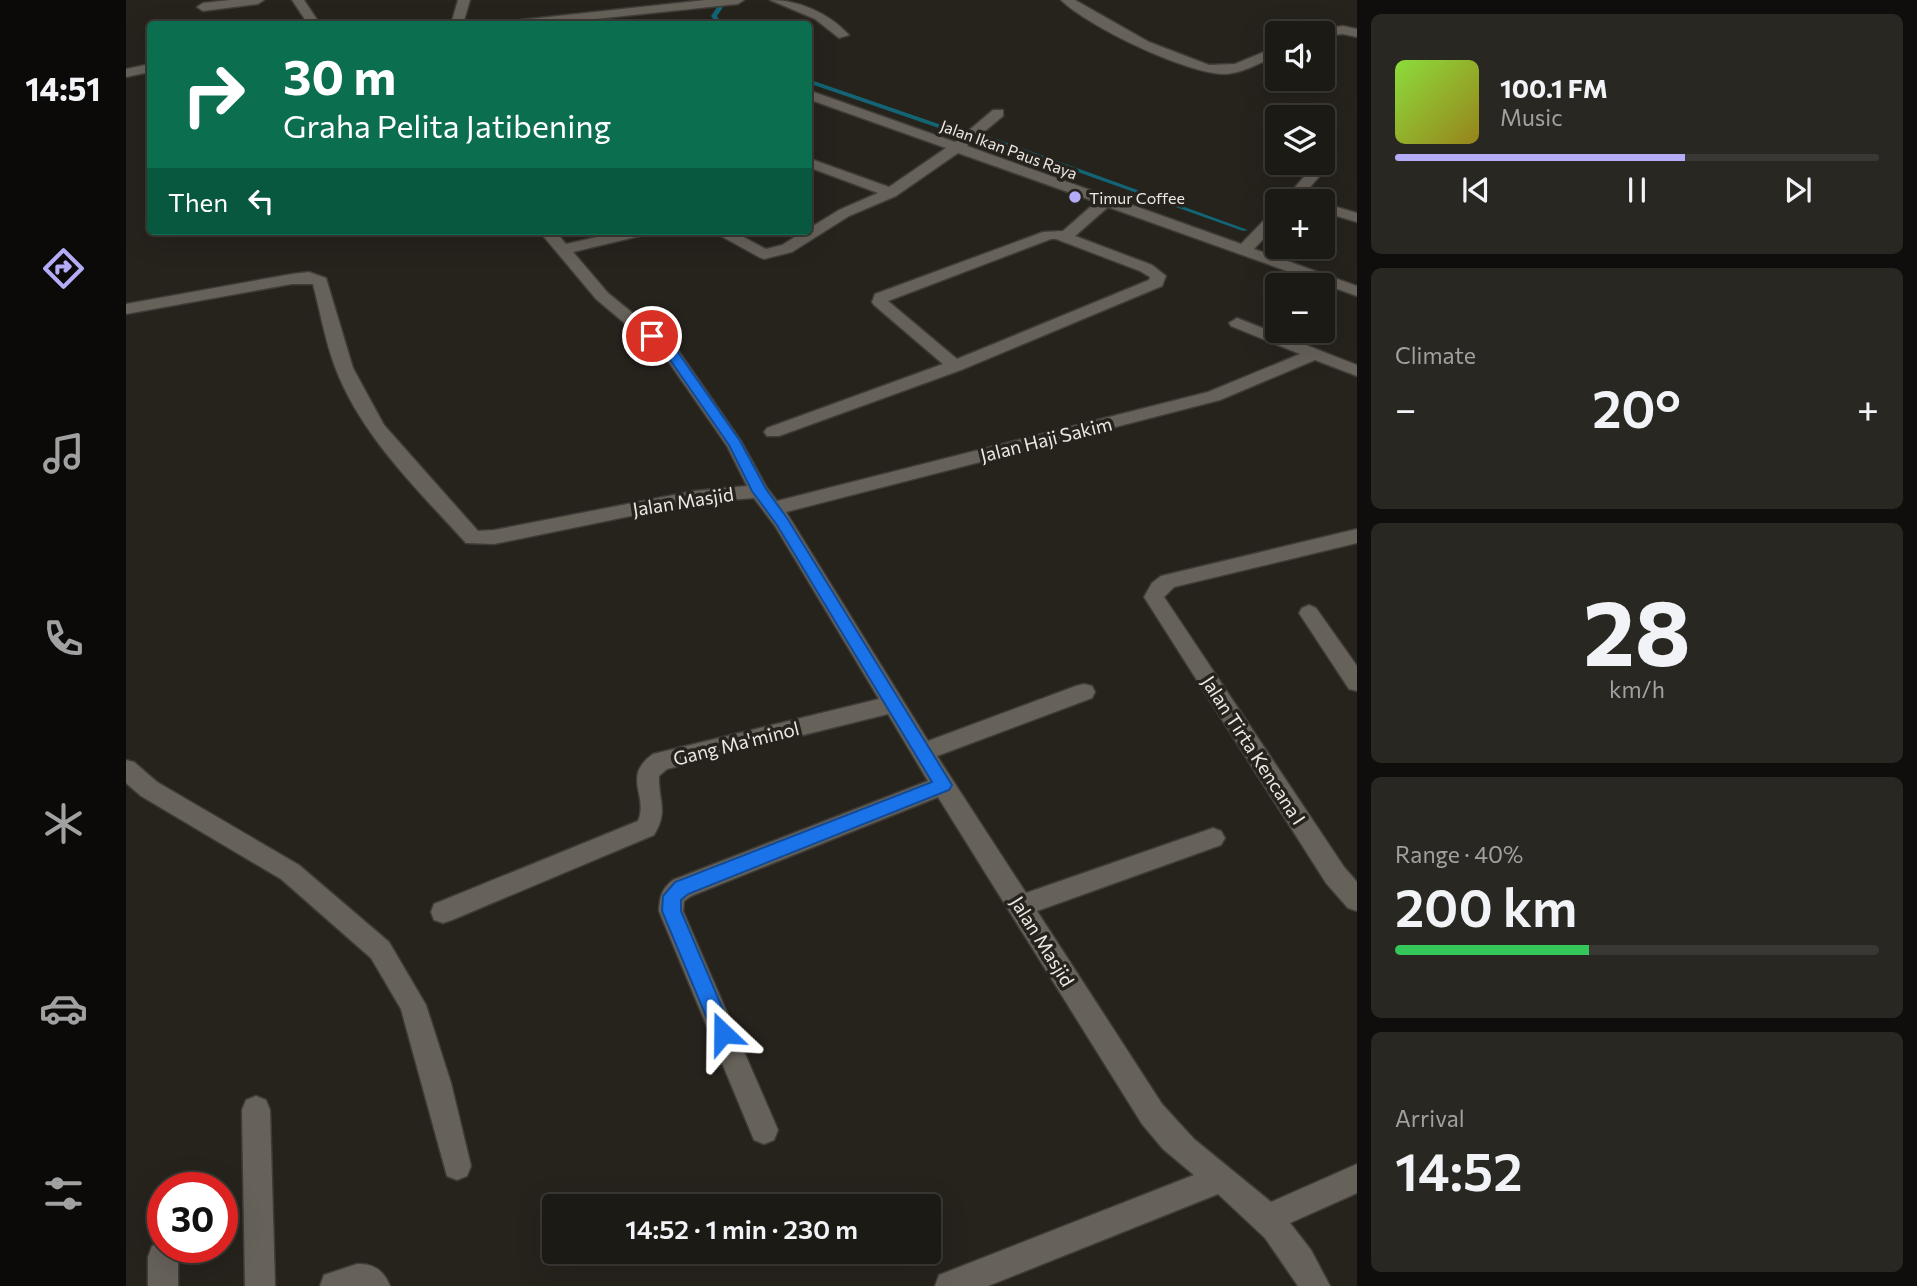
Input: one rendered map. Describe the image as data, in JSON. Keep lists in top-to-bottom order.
{
  "streets": {
    "street": [
      "Jalan Ikan Paus Raya",
      "Jalan Haji Sakim",
      "Jalan Masjid",
      "Gang Ma'minol",
      "Jalan Tirta Kencana I"
    ]
  },
  "crossings": [
    ["Jalan Haji Sakim", "Jalan Masjid"],
    ["Jalan Masjid", "Gang Ma'minol"]
  ],
  "places": ["Timur Coffee"],
  "page": {
    "tabs": "14:51",
    "map_buttons": ["+", "−"],
    "turn": ["30 m", "Graha Pelita Jatibening"],
    "song": ["100.1 FM", "Music"],
    "then": "Then",
    "tile": [
      "Climate",
      ["28", "km/h"],
      ["Range · 40%", "200 km"],
      ["Arrival", "14:52"]
    ],
    "heat": ["−", "20°", "+"],
    "limit": "30",
    "trip": "14:52 · 1 min · 230 m"
  }
}
